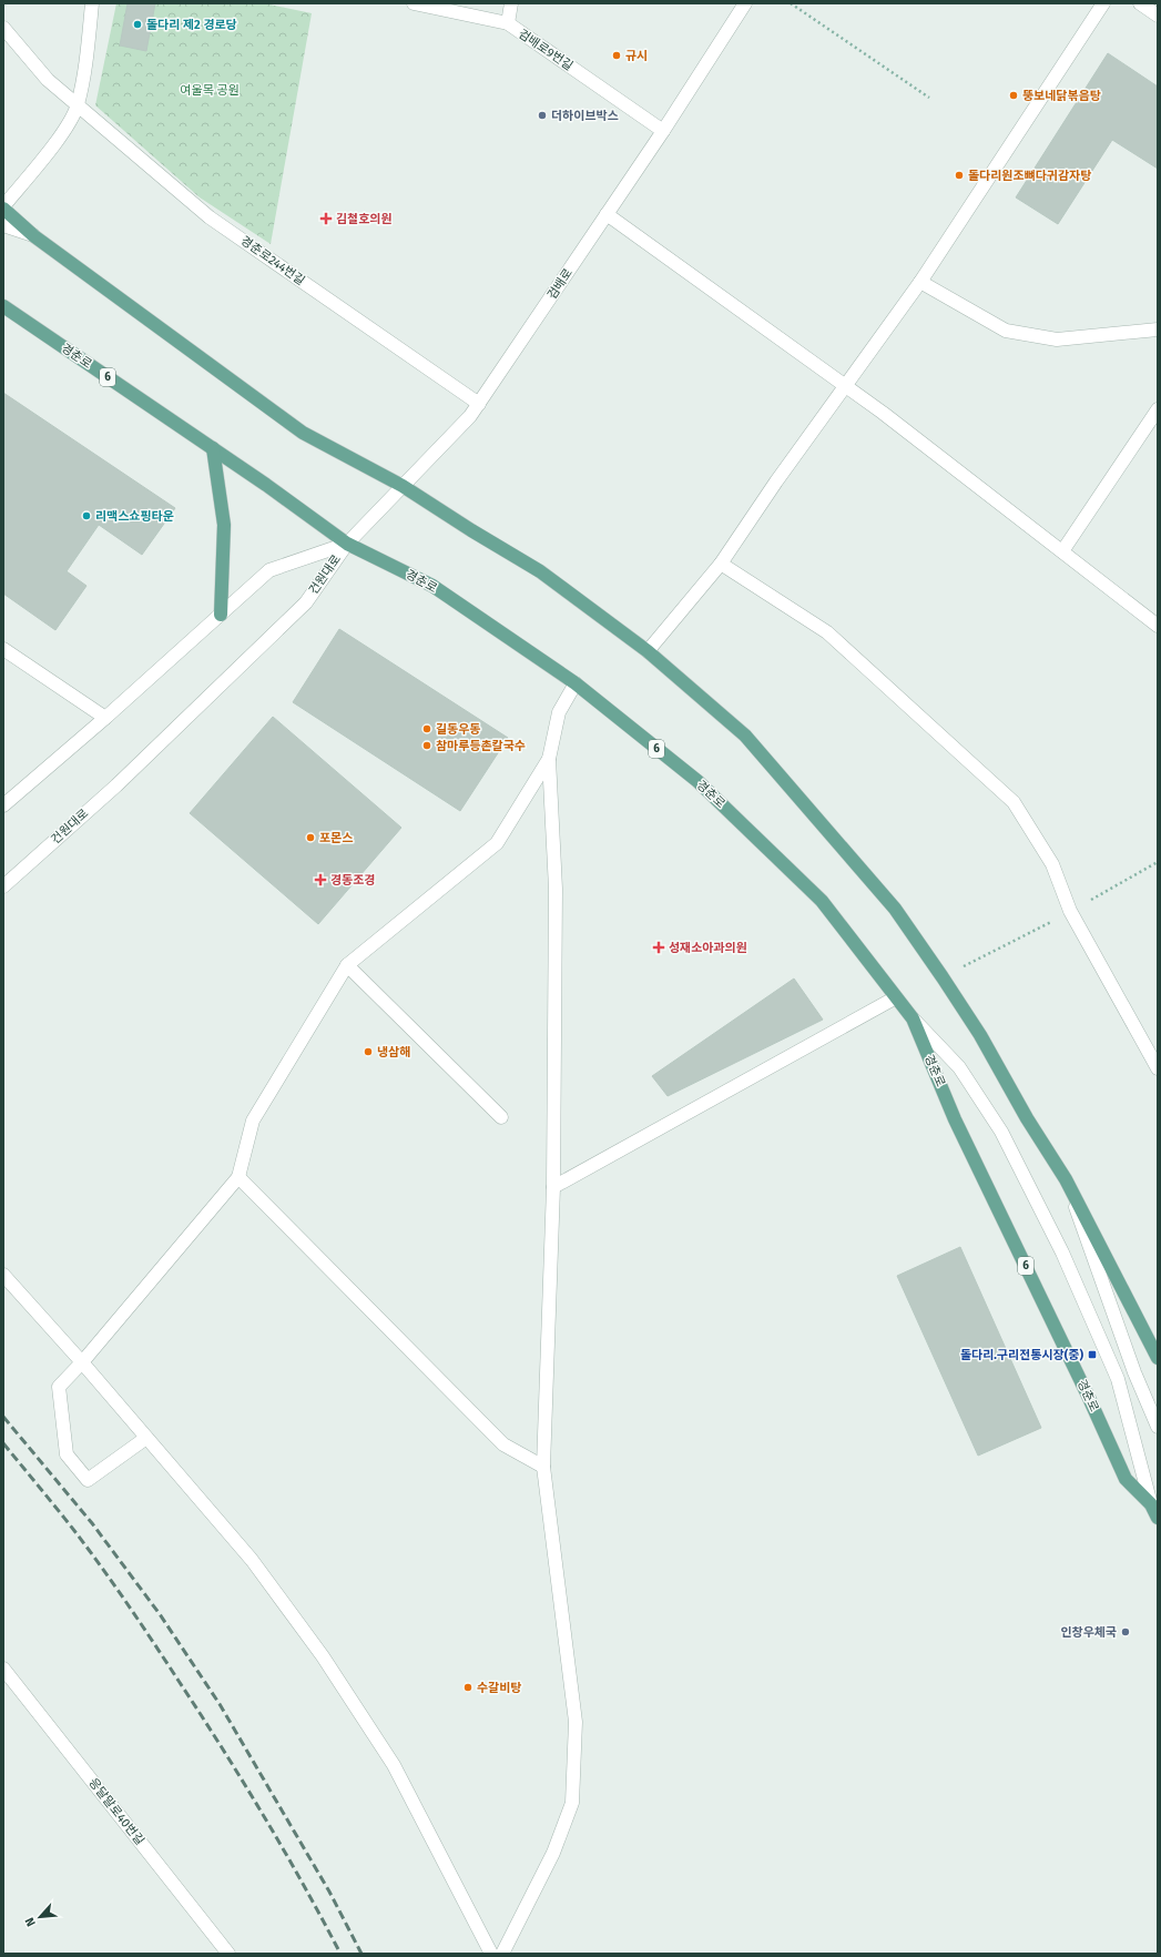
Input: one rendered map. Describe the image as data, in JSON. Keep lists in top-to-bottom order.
{
  "streets": {
    "main road": ["경춘로", "6"],
    "street": [
      "검배로9번길",
      "경춘로244번길",
      "검배로",
      "건원대로",
      "응달말로40번길"
    ]
  },
  "crossings": [
    ["검배로9번길", "검배로"],
    ["경춘로244번길", "검배로"],
    ["검배로", "경춘로"],
    ["검배로", "건원대로"],
    ["경춘로", "건원대로"]
  ],
  "parks": ["여울목 공원"],
  "places": {
    "other": [
      "돌다리 제2 경로당",
      "규시",
      "뚱보네닭볶음탕",
      "더하이브박스",
      "돌다리원조뼈다귀감자탕",
      "리맥스쇼핑타운",
      "길동우동",
      "참마루등촌칼국수",
      "포몬스",
      "냉삼해",
      "인창우체국",
      "수갈비탕"
    ],
    "health": ["김철호의원", "경동조경", "성재소아과의원"],
    "transit": ["돌다리.구리전통시장(중)"]
  },
  "north": "bottom left"
}
